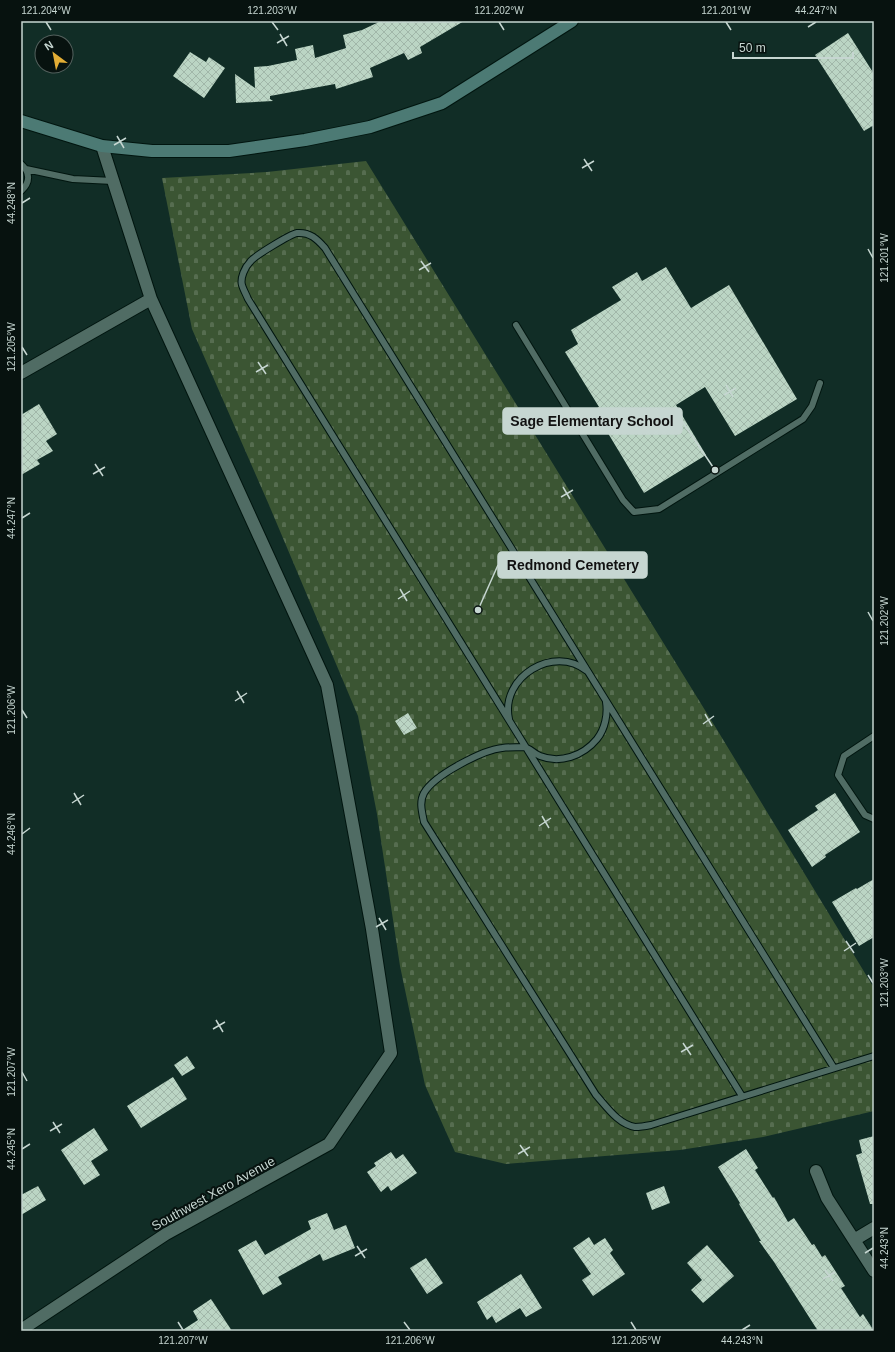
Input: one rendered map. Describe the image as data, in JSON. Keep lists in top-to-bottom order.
{
  "streets": {
    "street": ["Southwest Xero Avenue"]
  },
  "places": ["Sage Elementary School", "Redmond Cemetery"],
  "scale_bar": "50 m",
  "north": "top left",
  "coordinates": [
    "121.204°W",
    "121.203°W",
    "121.202°W",
    "121.201°W",
    "44.247°N",
    "44.248°N",
    "121.205°W",
    "121.206°W",
    "44.246°N",
    "121.207°W",
    "44.245°N",
    "44.243°N"
  ]
}
